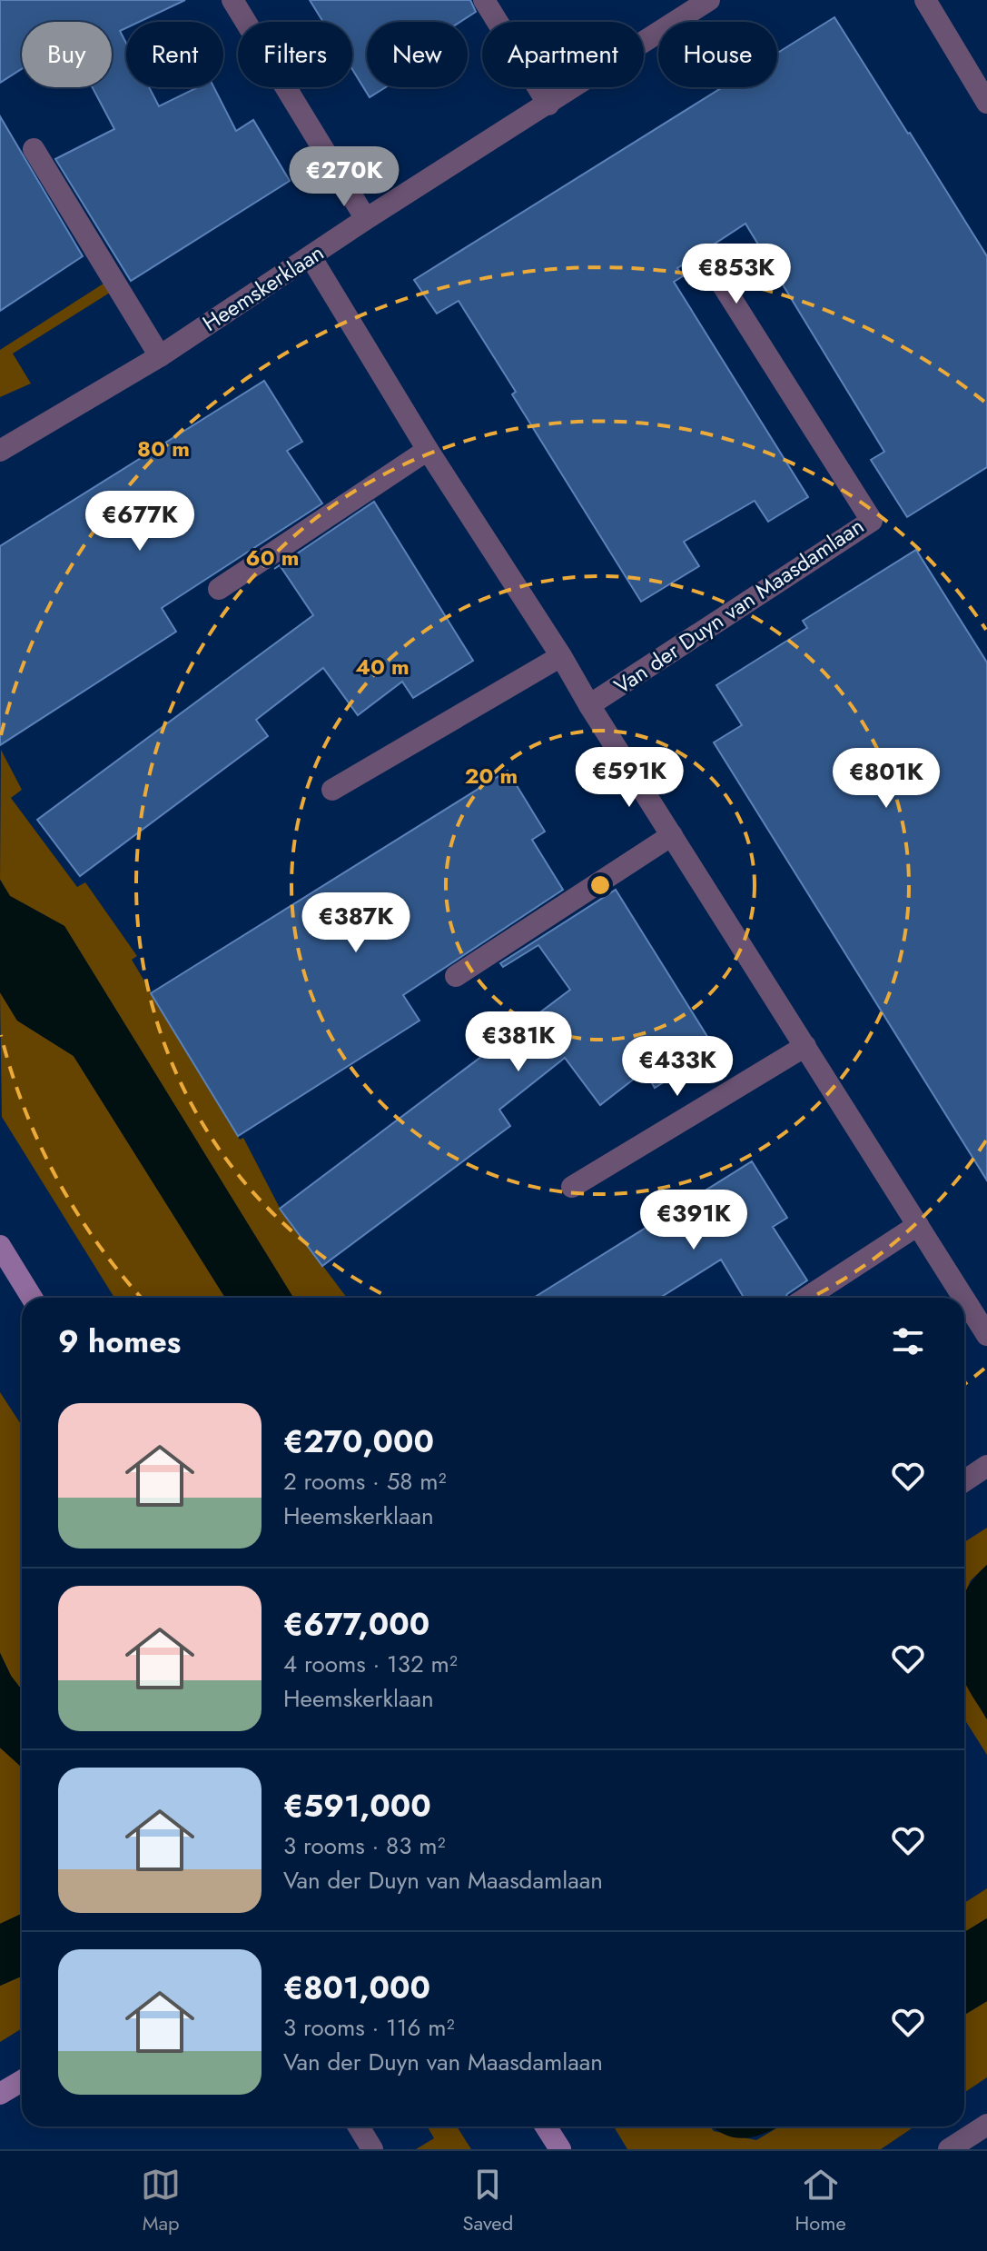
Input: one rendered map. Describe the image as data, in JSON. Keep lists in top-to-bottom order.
{
  "streets": {
    "street": ["Heemskerklaan", "Van der Duyn van Maasdamlaan"]
  },
  "crossings": [
    ["Heemskerklaan", "Van der Duyn van Maasdamlaan"]
  ],
  "page": {
    "chip": [
      "Buy",
      "Rent",
      "Filters",
      "New",
      "Apartment",
      "House"
    ],
    "price": [
      "€270K",
      "€853K",
      "€677K",
      "€591K",
      "€801K",
      "€387K",
      "€381K",
      "€433K",
      "€391K"
    ],
    "heading": "9 homes",
    "list": [
      {
        "name": "€270,000",
        "note": "2 rooms · 58 m² · Heemskerklaan"
      },
      {
        "name": "€677,000",
        "note": "4 rooms · 132 m² · Heemskerklaan"
      },
      {
        "name": "€591,000",
        "note": "3 rooms · 83 m² · Van der Duyn van Maasdamlaan"
      },
      {
        "name": "€801,000",
        "note": "3 rooms · 116 m² · Van der Duyn van Maasdamlaan"
      }
    ],
    "tabs": ["Map", "Saved", "Home"]
  },
  "rings": [
    "80 m",
    "60 m",
    "40 m",
    "20 m"
  ]
}
